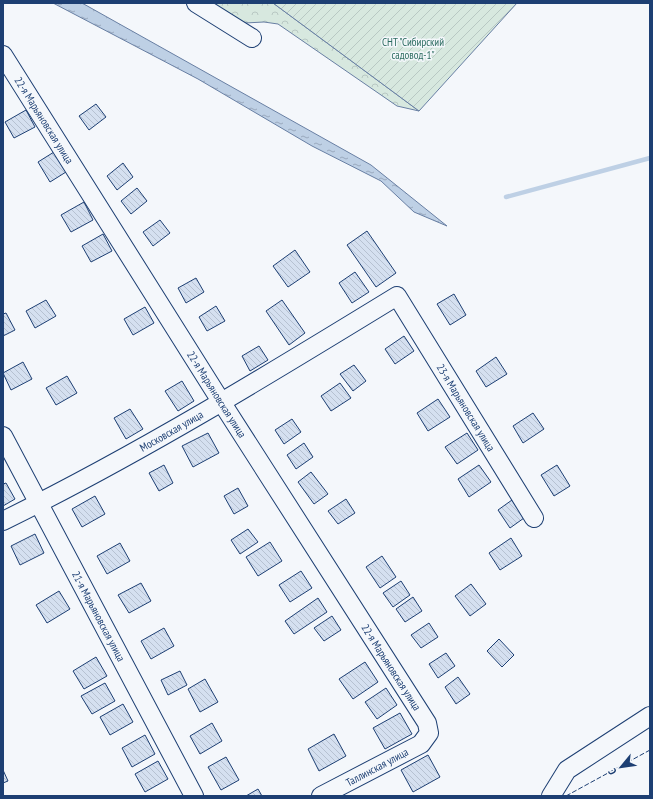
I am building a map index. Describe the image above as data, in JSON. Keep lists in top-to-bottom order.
{
  "streets": {
    "street": [
      "22-я Марьяновская улица",
      "23-я Марьяновская улица",
      "Московская улица",
      "21-я Марьяновская улица",
      "Таллинская улица"
    ]
  },
  "crossings": [
    ["22-я Марьяновская улица", "Московская улица"],
    ["22-я Марьяновская улица", "Таллинская улица"],
    ["23-я Марьяновская улица", "Московская улица"],
    ["Московская улица", "21-я Марьяновская улица"]
  ],
  "parks": ["СНТ \"Сибирский садовод-1\""],
  "north": "bottom left"
}
